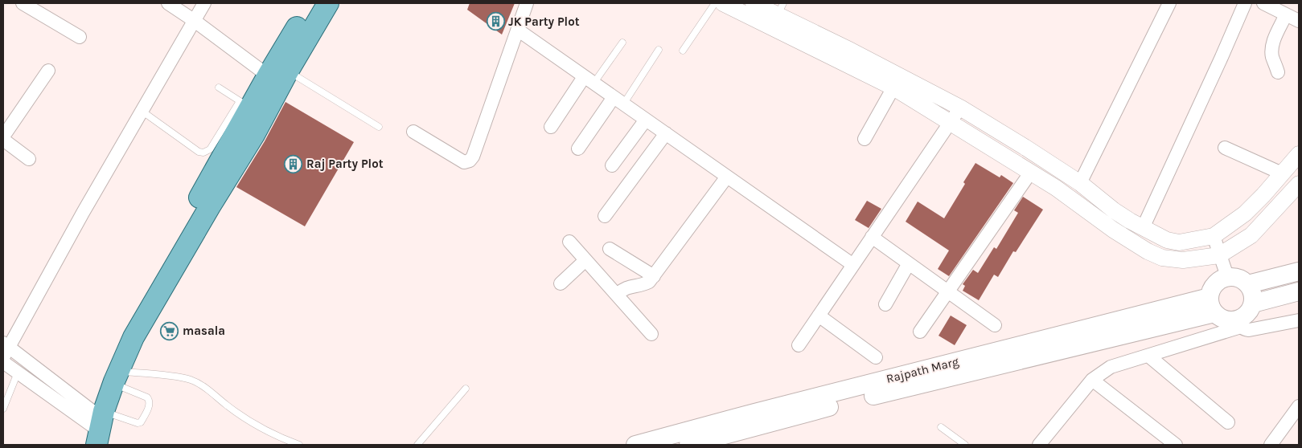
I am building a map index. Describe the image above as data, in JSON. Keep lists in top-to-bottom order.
{
  "streets": {
    "main road": ["Rajpath Marg"]
  },
  "places": {
    "building": ["JK Party Plot", "Raj Party Plot"],
    "supermarket": ["masala"]
  }
}
